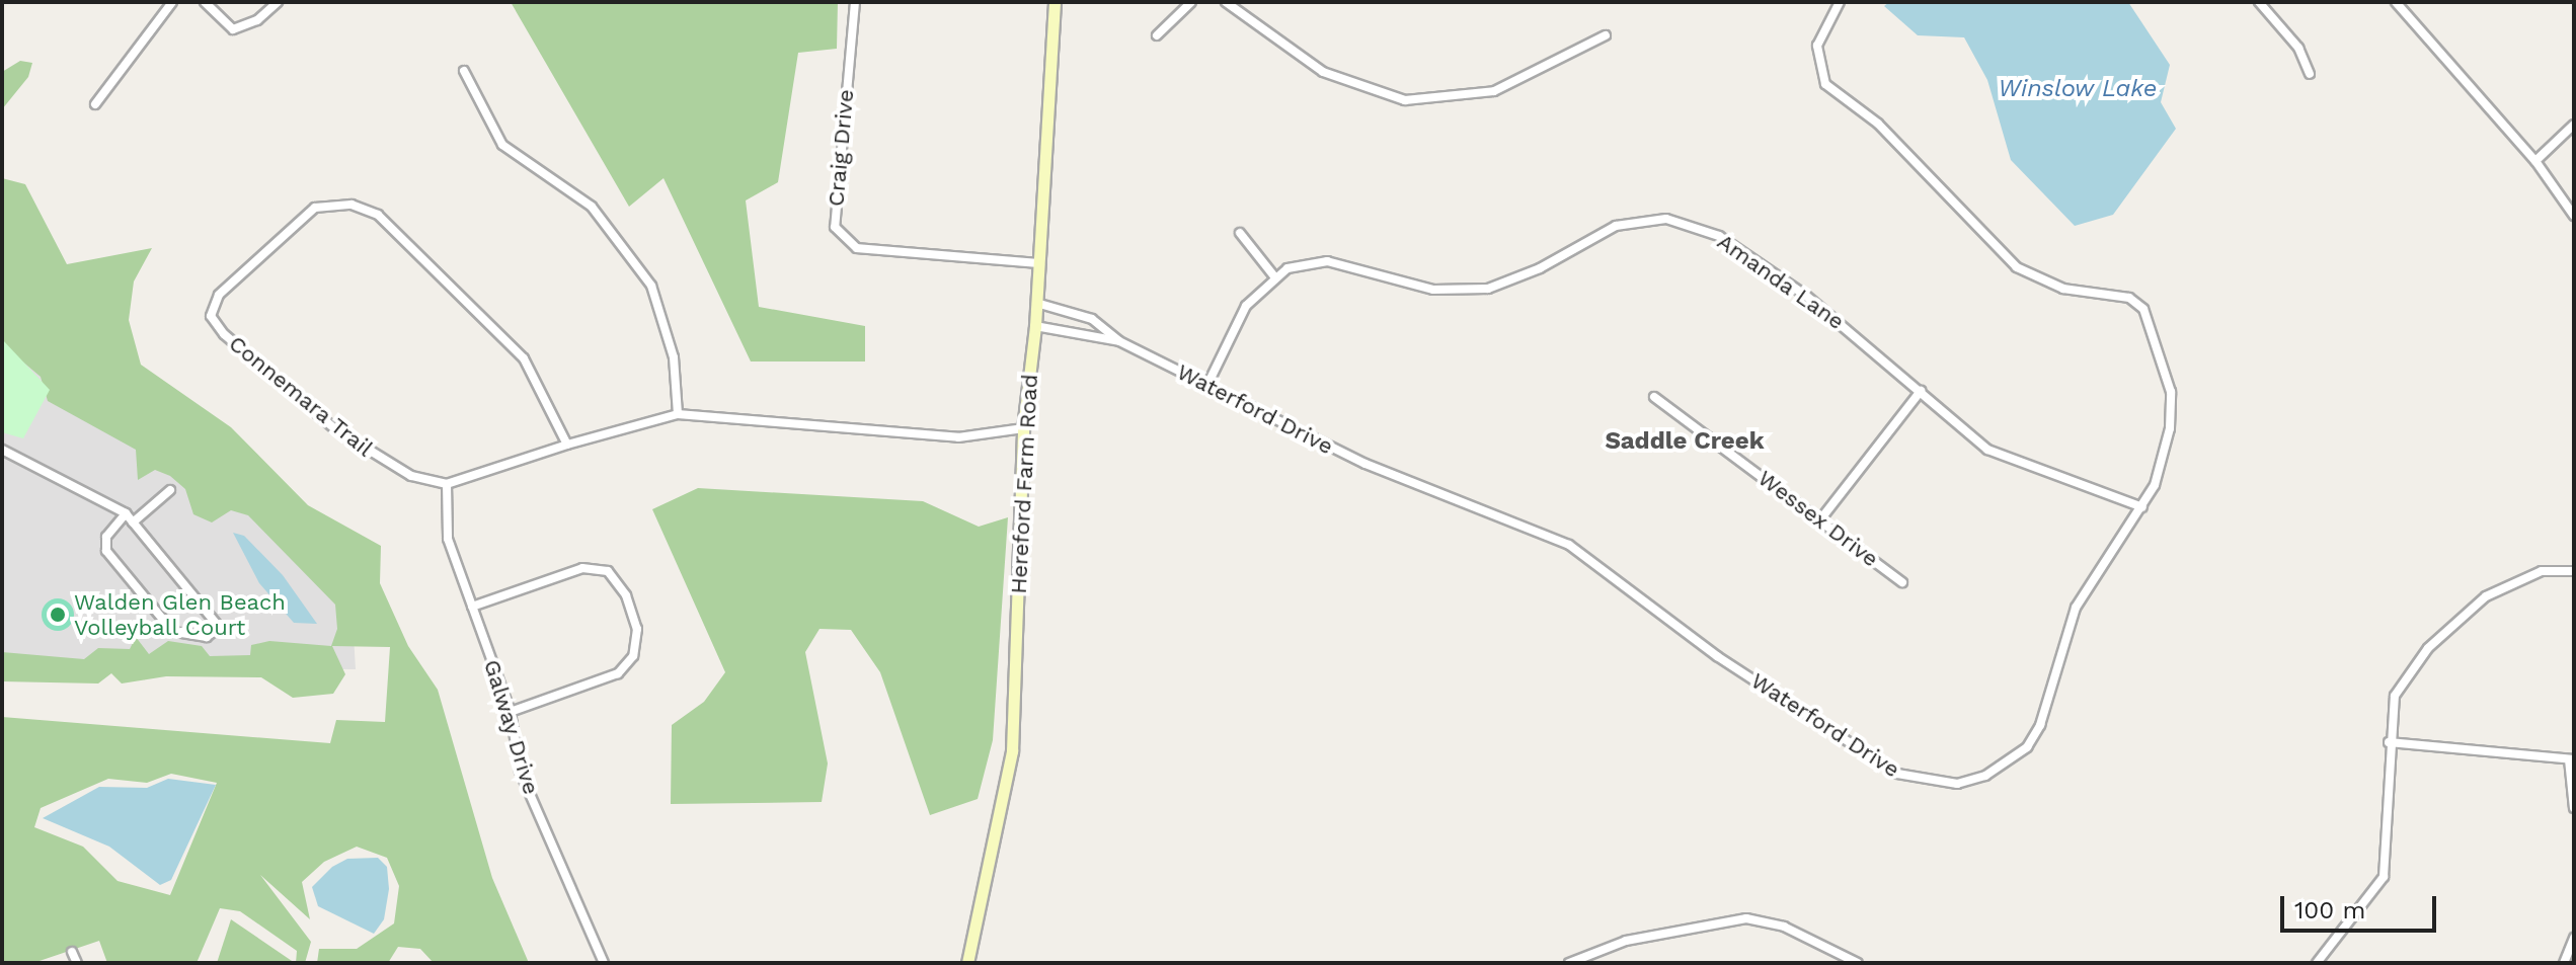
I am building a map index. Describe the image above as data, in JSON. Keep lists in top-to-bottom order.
{
  "streets": {
    "street": [
      "Craig Drive",
      "Amanda Lane",
      "Connemara Trail",
      "Waterford Drive",
      "Hereford Farm Road",
      "Wessex Drive",
      "Galway Drive"
    ]
  },
  "crossings": [
    ["Craig Drive", "Hereford Farm Road"],
    ["Amanda Lane", "Waterford Drive"],
    ["Connemara Trail", "Galway Drive"],
    ["Waterford Drive", "Hereford Farm Road"]
  ],
  "districts": ["Saddle Creek"],
  "water": ["Winslow Lake"],
  "places": ["Walden Glen Beach Volleyball Court"],
  "scale_bar": "100 m"
}
